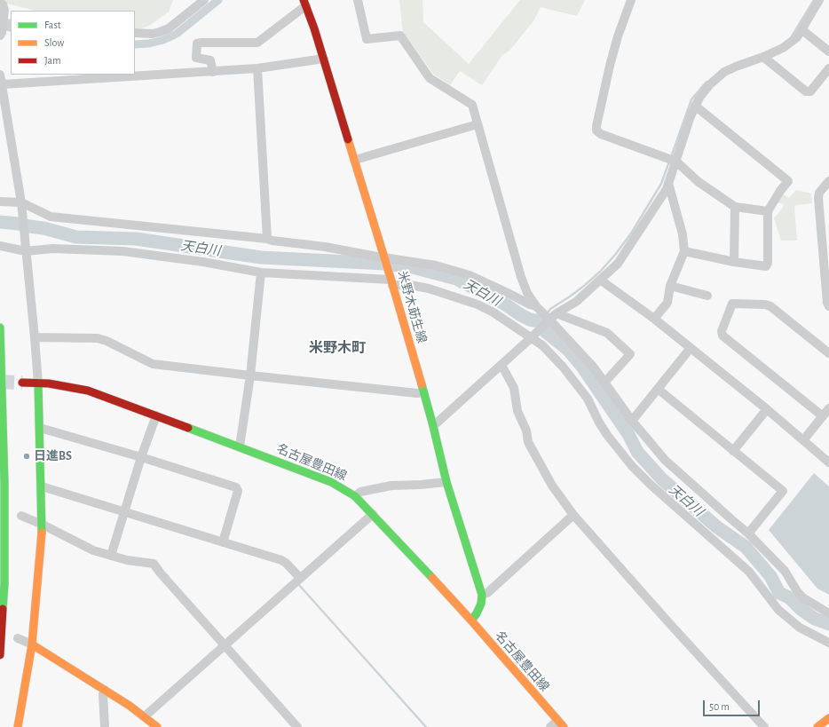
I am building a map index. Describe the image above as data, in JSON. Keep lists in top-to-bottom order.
{
  "streets": {
    "main road": ["米野木莇生線", "名古屋豊田線"]
  },
  "districts": ["米野木町"],
  "water": ["天白川"],
  "places": ["日進BS"],
  "legend": ["Fast", "Slow", "Jam"],
  "scale_bar": "50 m"
}
